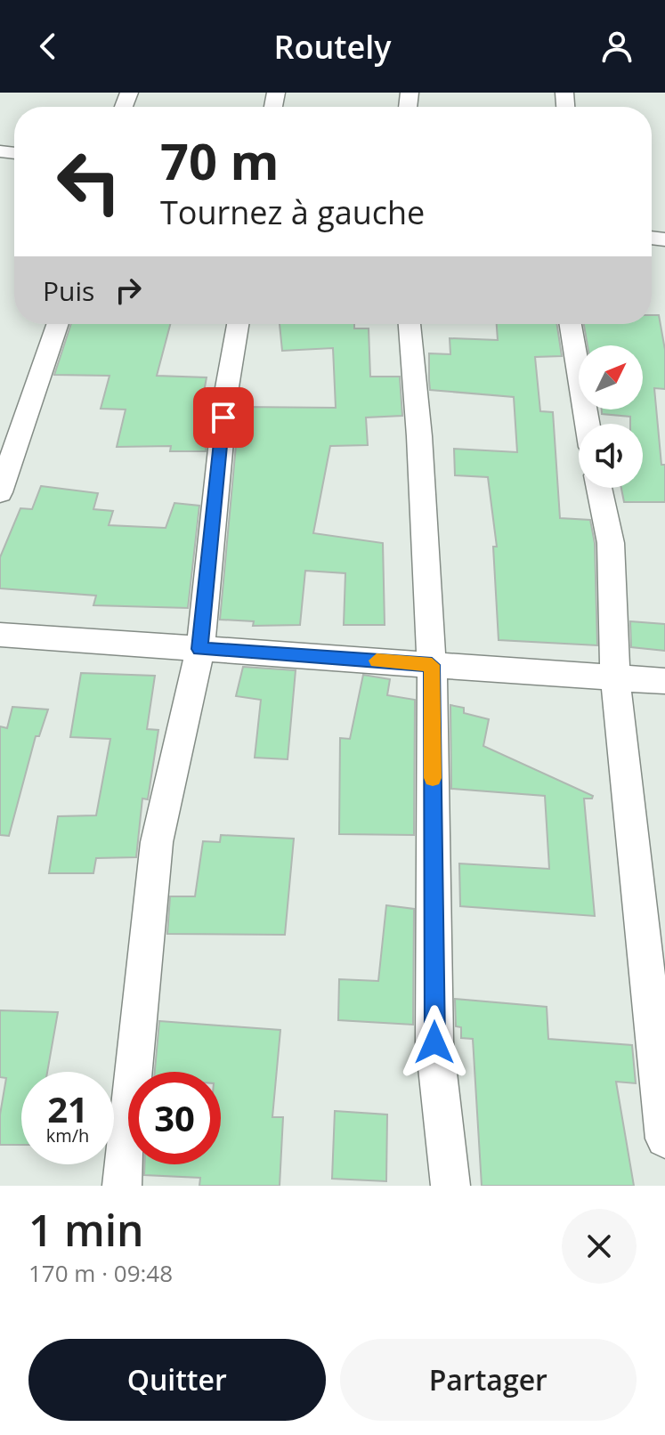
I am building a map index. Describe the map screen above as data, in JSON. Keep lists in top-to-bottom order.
{
  "north": "top right",
  "page": {
    "header": "Routely",
    "turn": ["70 m", "Tournez à gauche"],
    "then": "Puis",
    "speed": "21 km/h",
    "limit": "30",
    "heading": ["1 min", "170 m · 09:48"],
    "buttons": ["Quitter", "Partager"]
  }
}
